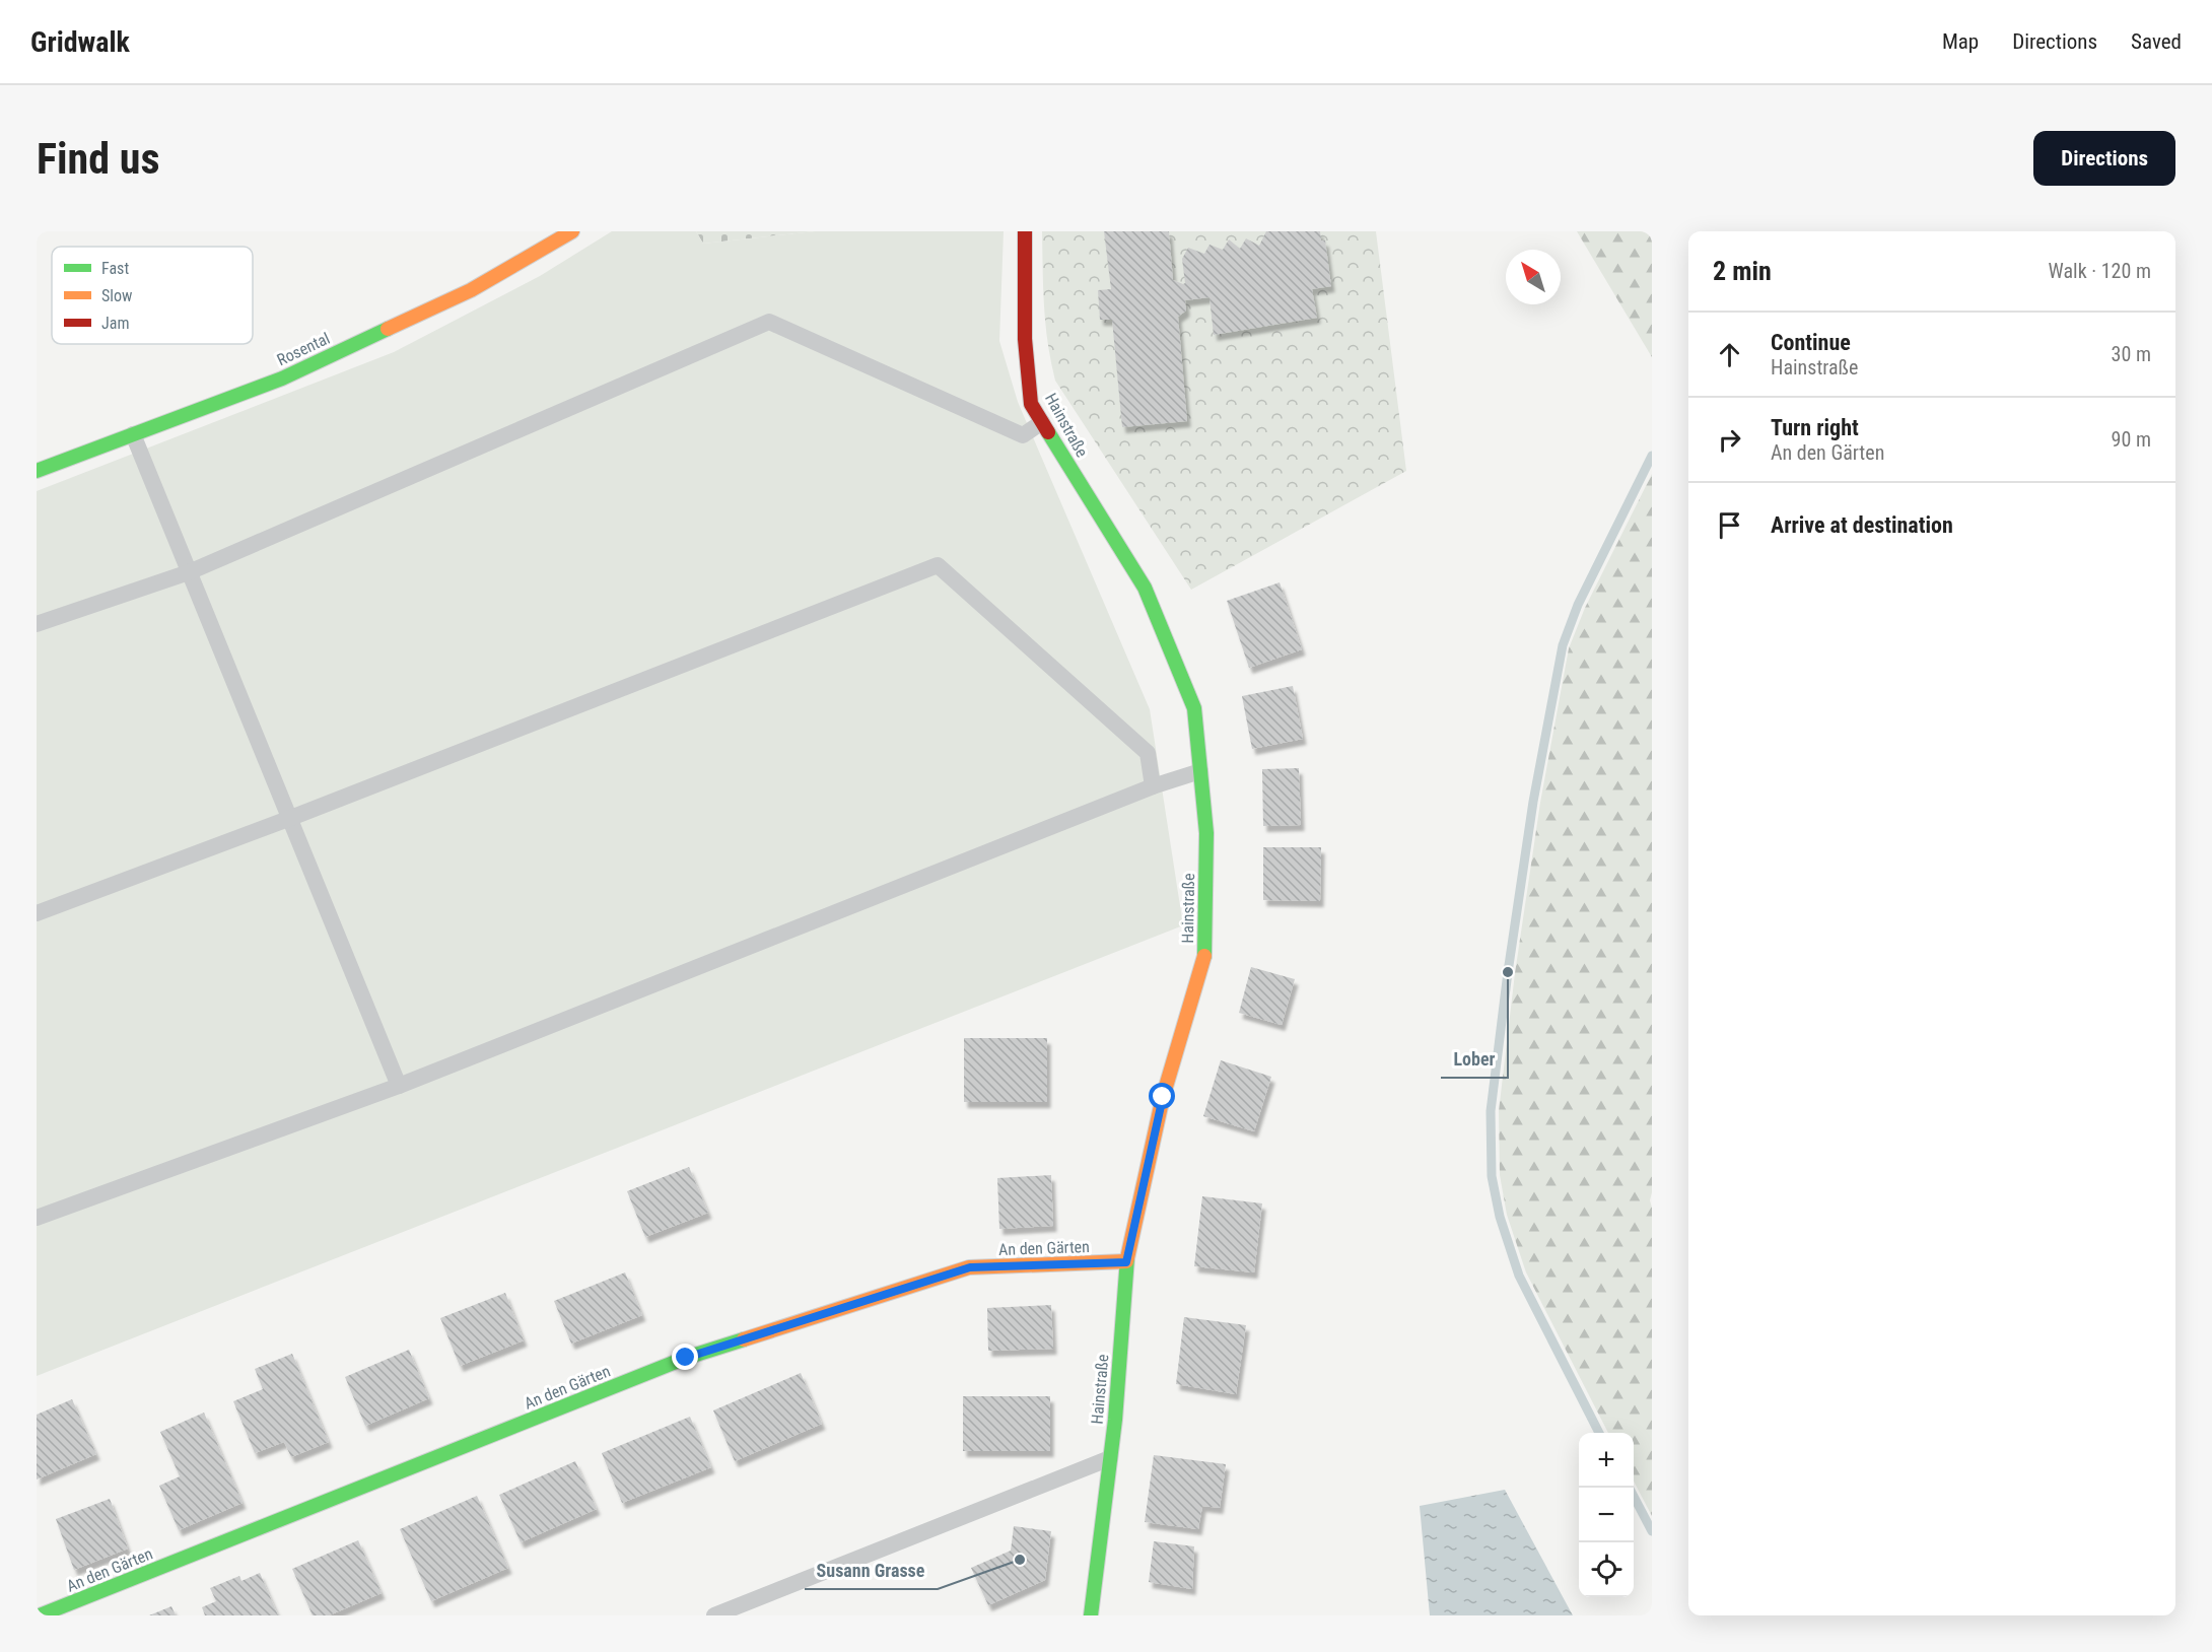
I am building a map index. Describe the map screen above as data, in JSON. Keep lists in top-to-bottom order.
{
  "streets": {
    "street": ["Rosental", "Hainstraße", "An den Gärten"]
  },
  "crossings": [
    ["Hainstraße", "An den Gärten"]
  ],
  "places": ["Lober", "Susann Grasse"],
  "legend": ["Fast", "Slow", "Jam"],
  "north": "top left",
  "page": {
    "header": "Gridwalk",
    "nav": ["Map", "Directions", "Saved"],
    "buttons": "Directions",
    "title": "Find us",
    "heading": ["2 min", "Walk · 120 m"],
    "list": [
      ["Continue", "Hainstraße", "30 m"],
      ["Turn right", "An den Gärten", "90 m"],
      "Arrive at destination"
    ],
    "map_buttons": ["+", "−"]
  }
}
